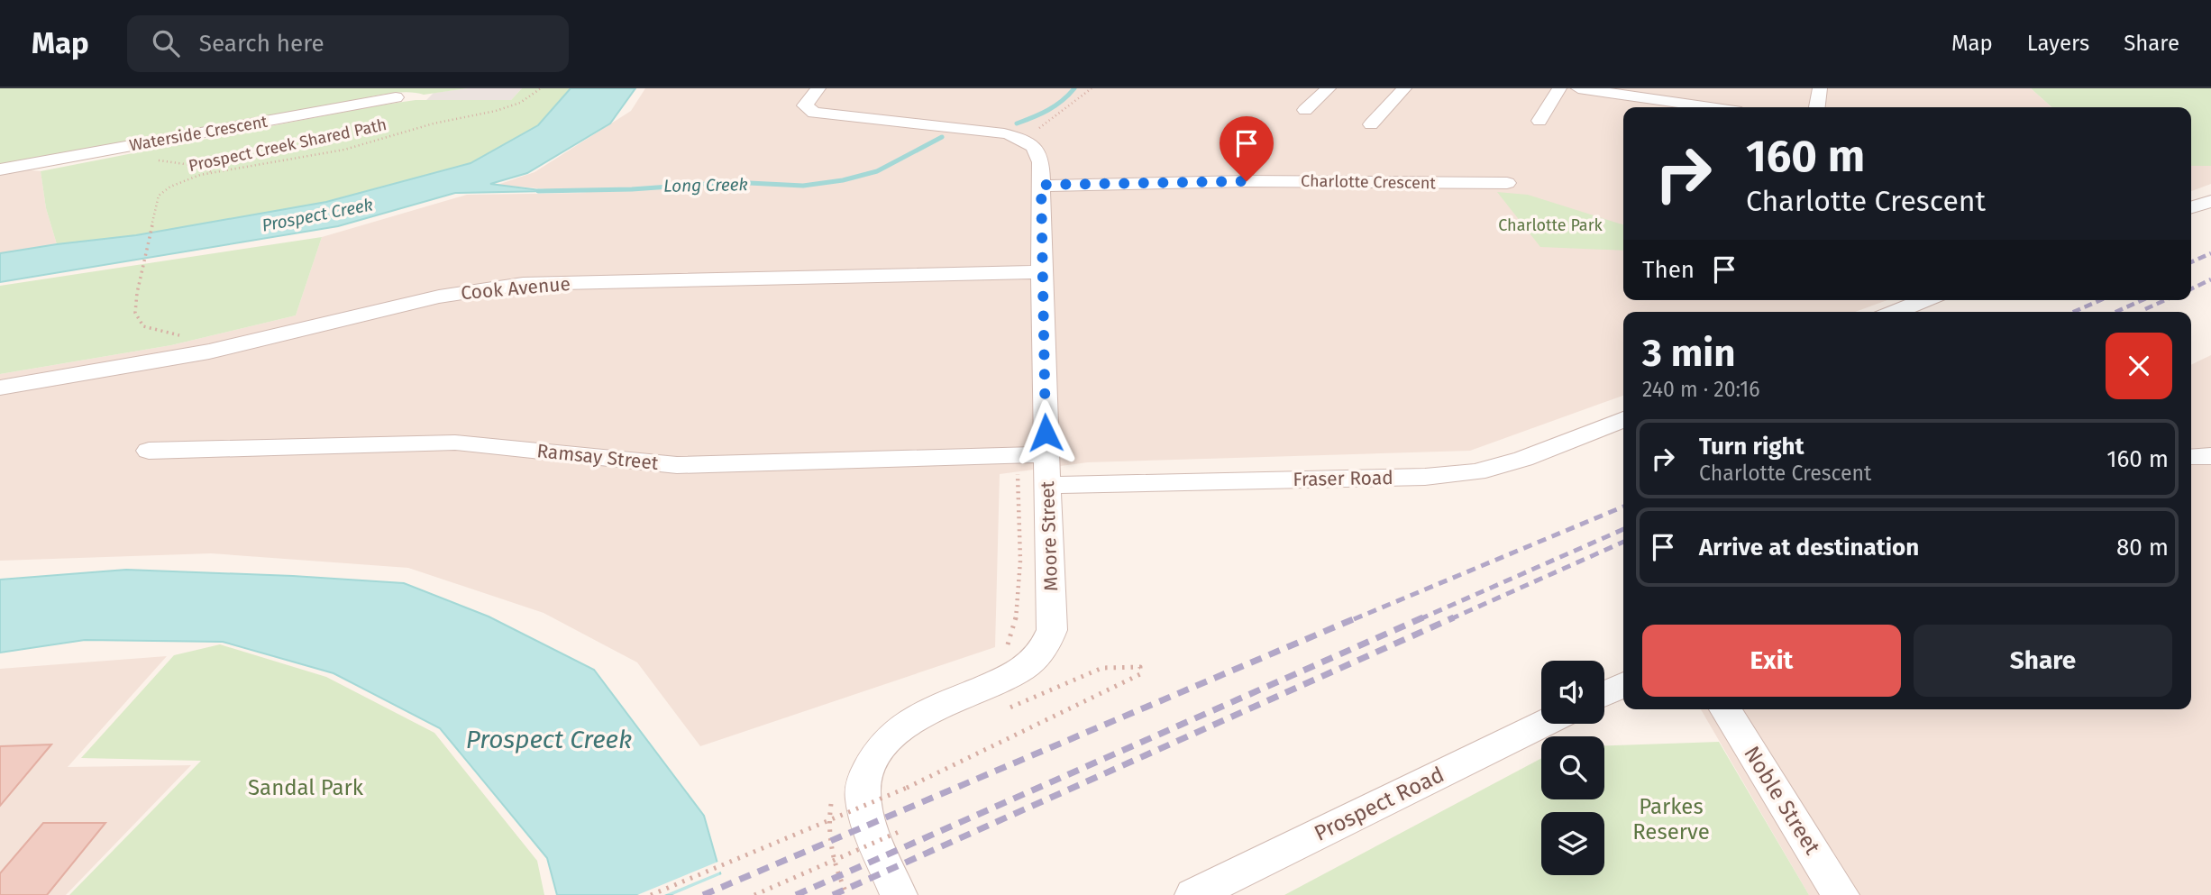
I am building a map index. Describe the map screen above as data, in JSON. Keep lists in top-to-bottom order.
{
  "streets": {
    "street": [
      "Waterside Crescent",
      "Charlotte Crescent",
      "Cook Avenue",
      "Ramsay Street",
      "Fraser Road",
      "Moore Street",
      "Noble Street",
      "Prospect Road"
    ],
    "path": ["Prospect Creek Shared Path"]
  },
  "crossings": [
    ["Charlotte Crescent", "Moore Street"],
    ["Cook Avenue", "Moore Street"],
    ["Ramsay Street", "Moore Street"],
    ["Fraser Road", "Moore Street"]
  ],
  "water": ["Long Creek", "Prospect Creek"],
  "parks": ["Charlotte Park", "Sandal Park", "Parkes Reserve"],
  "page": {
    "header": "Map",
    "search": "Search here",
    "nav": ["Map", "Layers", "Share"],
    "turn": ["160 m", "Charlotte Crescent"],
    "then": "Then",
    "heading": ["3 min", "240 m · 20:16"],
    "list": [
      {
        "name": "Turn right",
        "note": "Charlotte Crescent",
        "value": "160 m"
      },
      {
        "name": "Arrive at destination",
        "value": "80 m"
      }
    ],
    "buttons": ["Exit", "Share"]
  }
}
